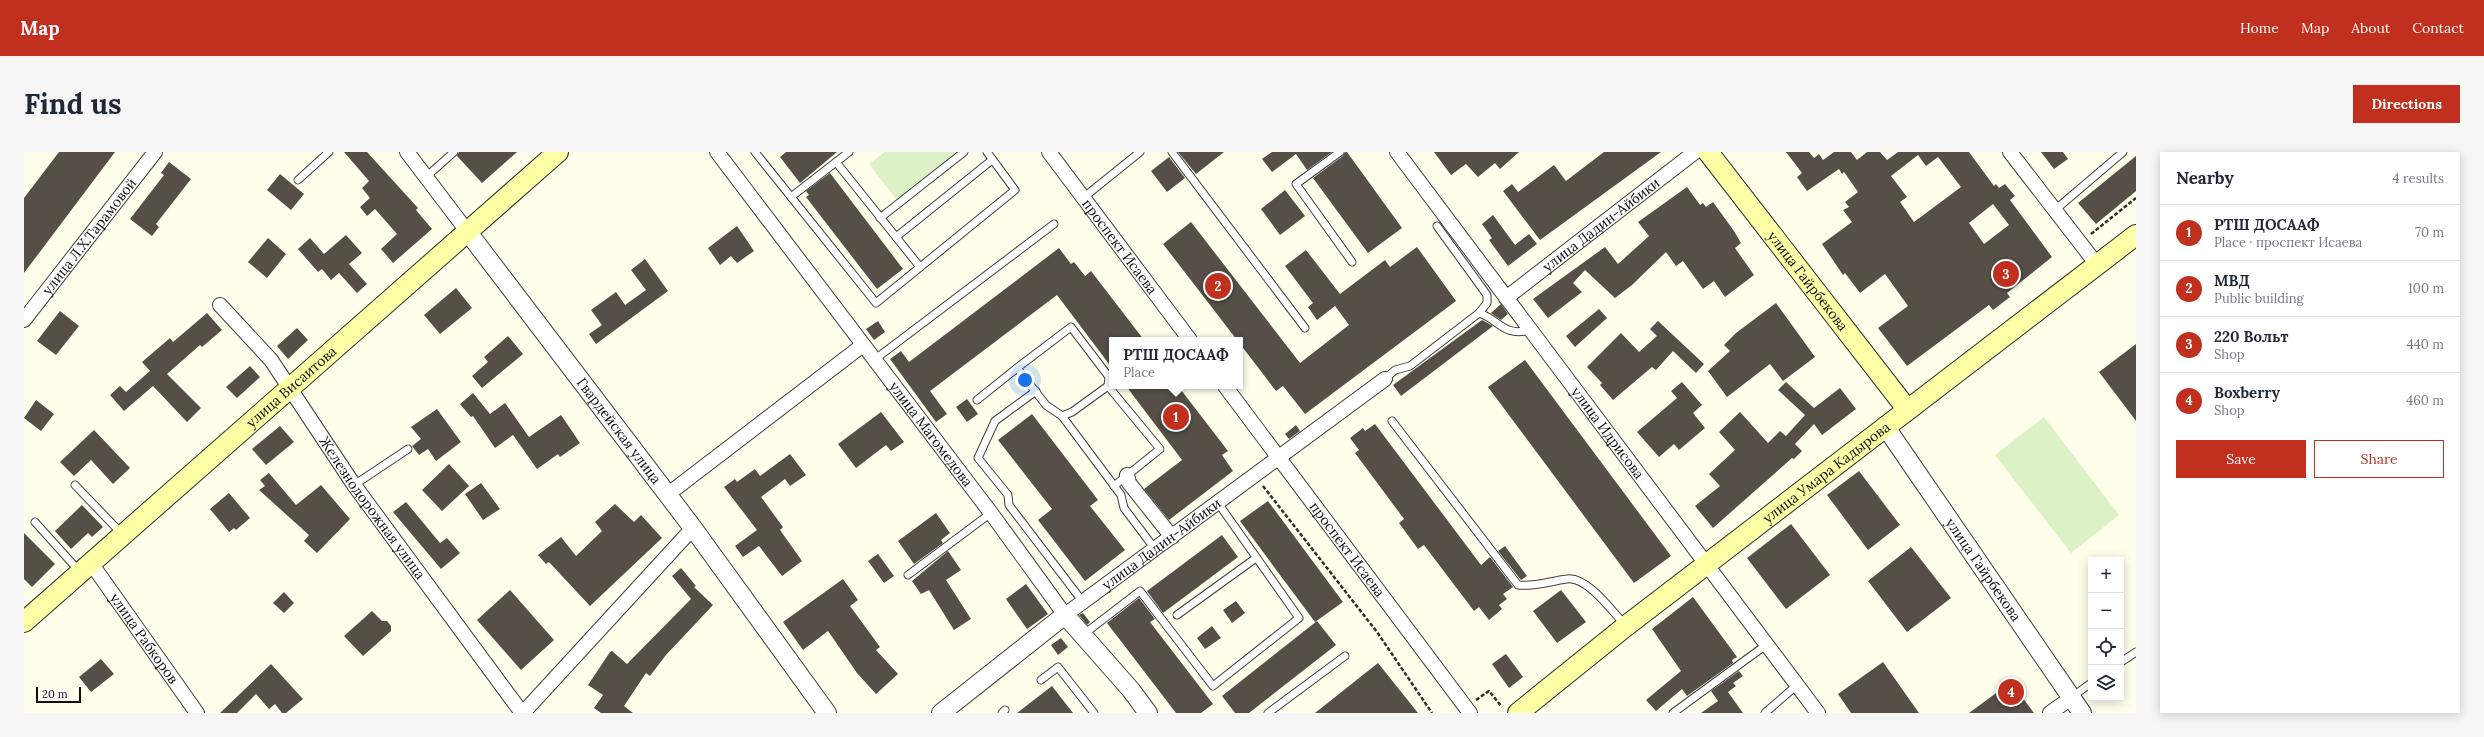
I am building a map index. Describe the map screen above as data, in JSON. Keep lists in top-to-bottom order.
{
  "streets": {
    "main road": ["улица Гайрбекова", "улица Висаитова", "улица Умара Кадырова"],
    "street": [
      "улица Дадин-Айбики",
      "улица Л.Х.Тарамовой",
      "проспект Исаева",
      "Гвардейская улица",
      "улица Идрисова",
      "улица Магомедова",
      "Железнодорожная улица",
      "улица Рабкоров"
    ]
  },
  "crossings": [
    ["улица Дадин-Айбики", "проспект Исаева"],
    ["улица Дадин-Айбики", "улица Идрисова"],
    ["улица Дадин-Айбики", "улица Магомедова"],
    ["улица Гайрбекова", "улица Умара Кадырова"],
    ["улица Висаитова", "Гвардейская улица"],
    ["улица Висаитова", "Железнодорожная улица"],
    ["улица Висаитова", "улица Рабкоров"],
    ["улица Идрисова", "улица Умара Кадырова"]
  ],
  "scale_bar": "20 m",
  "page": {
    "header": "Map",
    "nav": [
      "Home",
      "Map",
      "About",
      "Contact"
    ],
    "buttons": [
      "Directions",
      ["Save", "Share"]
    ],
    "title": "Find us",
    "heading": ["Nearby", "4 results"],
    "list": [
      {
        "mark": "1",
        "name": "РТШ ДОСААФ",
        "note": "Place · проспект Исаева",
        "value": "70 m"
      },
      {
        "mark": "2",
        "name": "МВД",
        "note": "Public building",
        "value": "100 m"
      },
      {
        "mark": "3",
        "name": "220 Вольт",
        "note": "Shop",
        "value": "440 m"
      },
      {
        "mark": "4",
        "name": "Boxberry",
        "note": "Shop",
        "value": "460 m"
      }
    ],
    "pins": [
      "3",
      "2",
      "1",
      "4"
    ],
    "popup": ["РТШ ДОСААФ", "Place"],
    "map_buttons": ["+", "−"],
    "scale": "20 m"
  }
}
